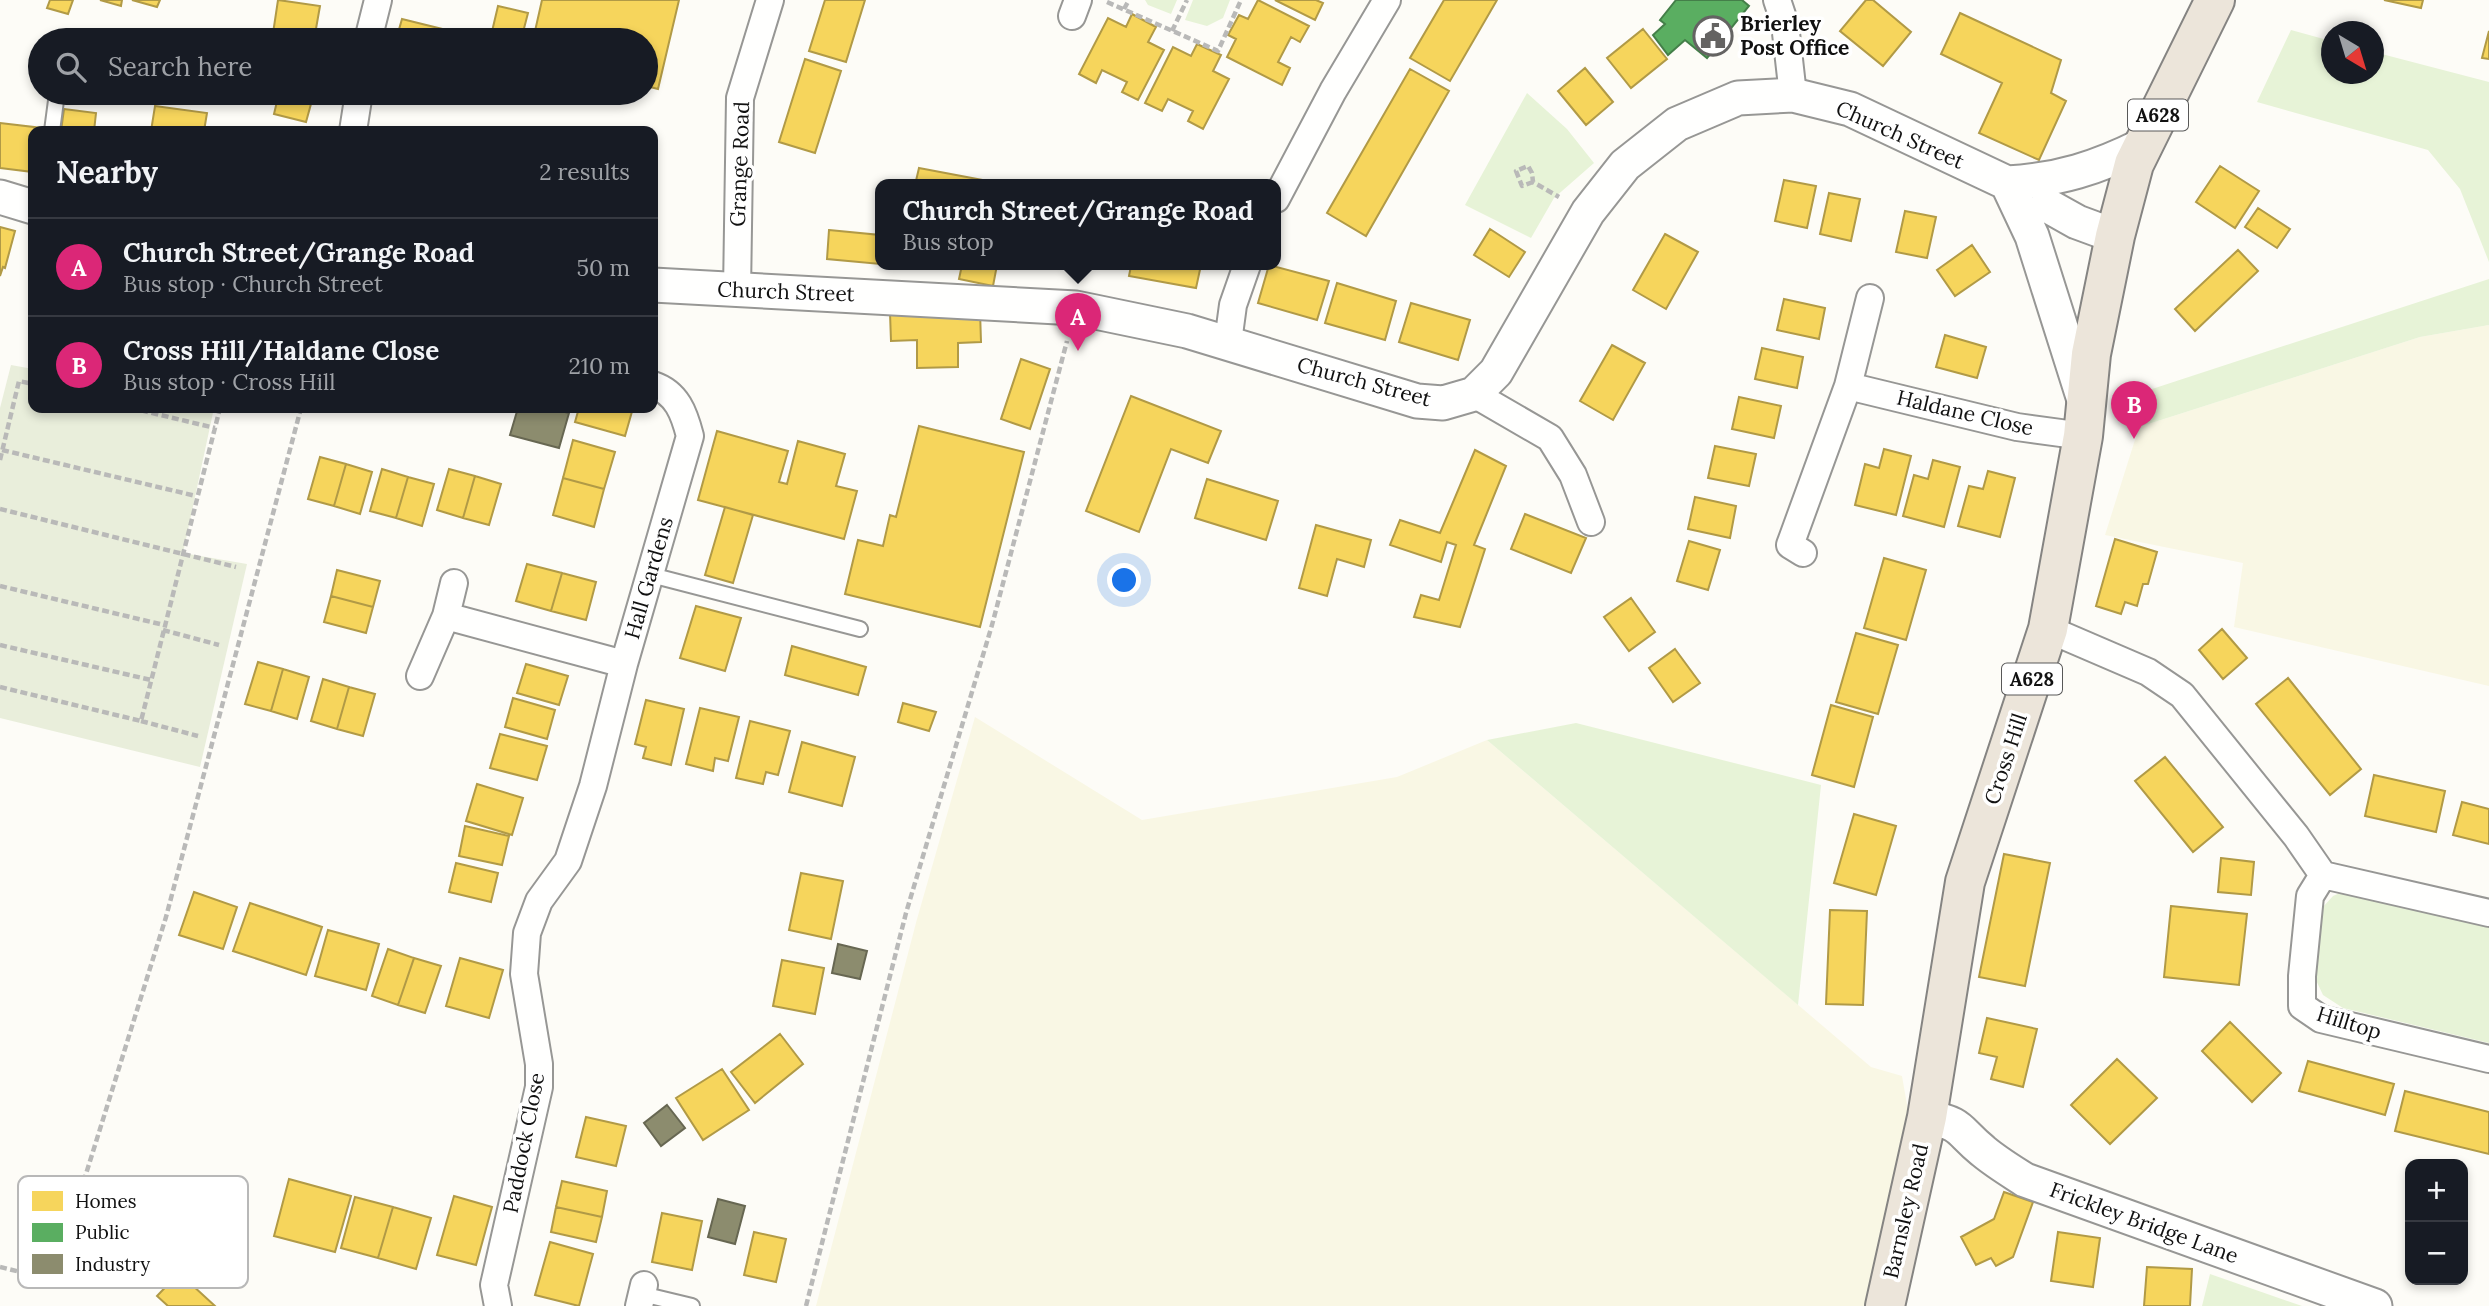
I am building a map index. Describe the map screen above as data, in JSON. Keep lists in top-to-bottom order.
{
  "streets": {
    "highway": ["A628", "Cross Hill", "Barnsley Road"],
    "street": [
      "Church Street",
      "Grange Road",
      "Haldane Close",
      "Hall Gardens",
      "Hilltop",
      "Paddock Close",
      "Frickley Bridge Lane"
    ]
  },
  "crossings": [
    ["A628", "Church Street"],
    ["A628", "Cross Hill"],
    ["Church Street", "Grange Road"],
    ["Church Street", "Cross Hill"],
    ["Haldane Close", "Cross Hill"],
    ["Hall Gardens", "Paddock Close"],
    ["Cross Hill", "Barnsley Road"],
    ["Cross Hill", "Frickley Bridge Lane"],
    ["Barnsley Road", "Frickley Bridge Lane"]
  ],
  "places": {
    "public building": ["Brierley Post Office"]
  },
  "legend": ["Homes", "Public", "Industry"],
  "north": "bottom right",
  "page": {
    "search": "Search here",
    "heading": ["Nearby", "2 results"],
    "popup": ["Church Street/Grange Road", "Bus stop"],
    "list": [
      {
        "mark": "A",
        "name": "Church Street/Grange Road",
        "note": "Bus stop · Church Street",
        "value": "50 m"
      },
      {
        "mark": "B",
        "name": "Cross Hill/Haldane Close",
        "note": "Bus stop · Cross Hill",
        "value": "210 m"
      }
    ],
    "pins": ["A", "B"],
    "map_buttons": ["+", "−"]
  }
}
